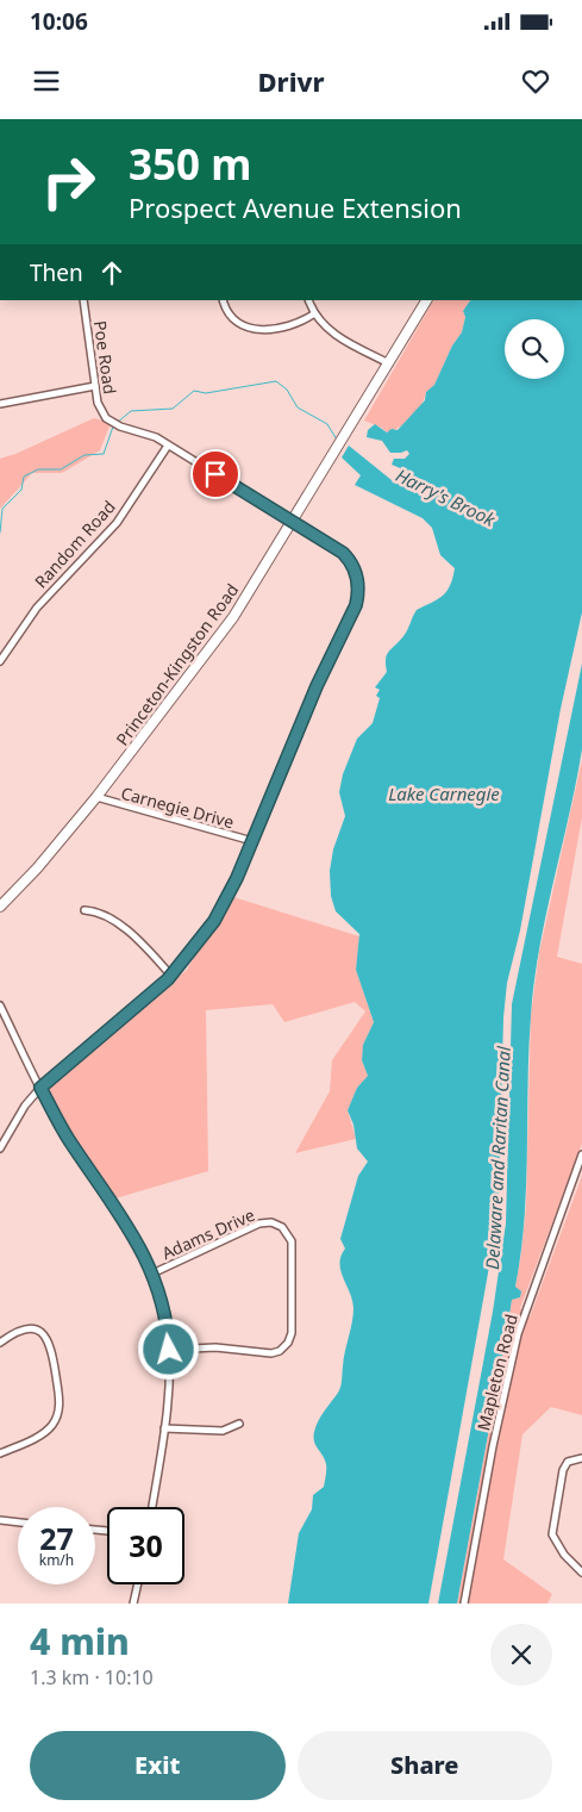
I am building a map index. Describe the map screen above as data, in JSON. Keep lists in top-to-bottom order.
{
  "streets": {
    "main road": ["Princeton-Kingston Road"],
    "street": [
      "Poe Road",
      "Random Road",
      "Carnegie Drive",
      "Adams Drive",
      "Mapleton Road"
    ]
  },
  "crossings": [
    ["Poe Road", "Random Road"],
    ["Poe Road", "Princeton-Kingston Road"],
    ["Poe Road", "Carnegie Drive"],
    ["Princeton-Kingston Road", "Carnegie Drive"]
  ],
  "water": ["Harry's Brook", "Lake Carnegie", "Delaware and Raritan Canal"],
  "page": {
    "status": "10:06",
    "header": "Drivr",
    "turn": ["350 m", "Prospect Avenue Extension"],
    "then": "Then",
    "speed": "27 km/h",
    "limit": "30",
    "heading": ["4 min", "1.3 km · 10:10"],
    "buttons": ["Exit", "Share"]
  }
}
